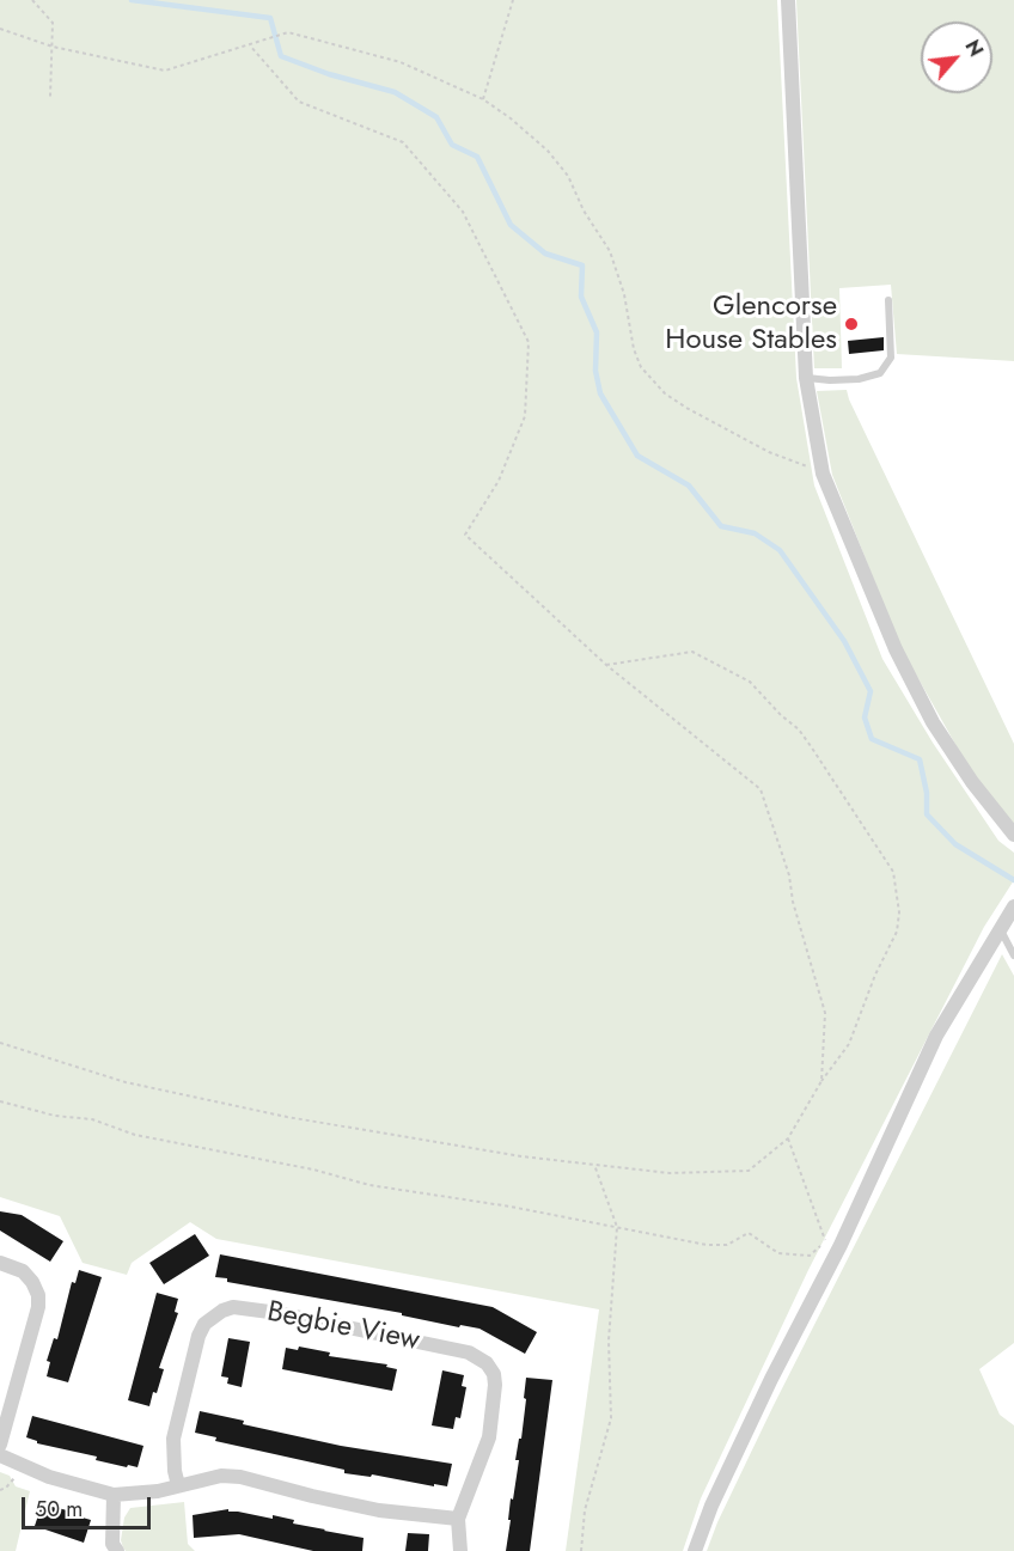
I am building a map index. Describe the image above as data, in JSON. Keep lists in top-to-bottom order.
{
  "streets": {
    "street": ["Begbie View"]
  },
  "places": ["Glencorse House Stables"],
  "scale_bar": "50 m",
  "north": "top right"
}
